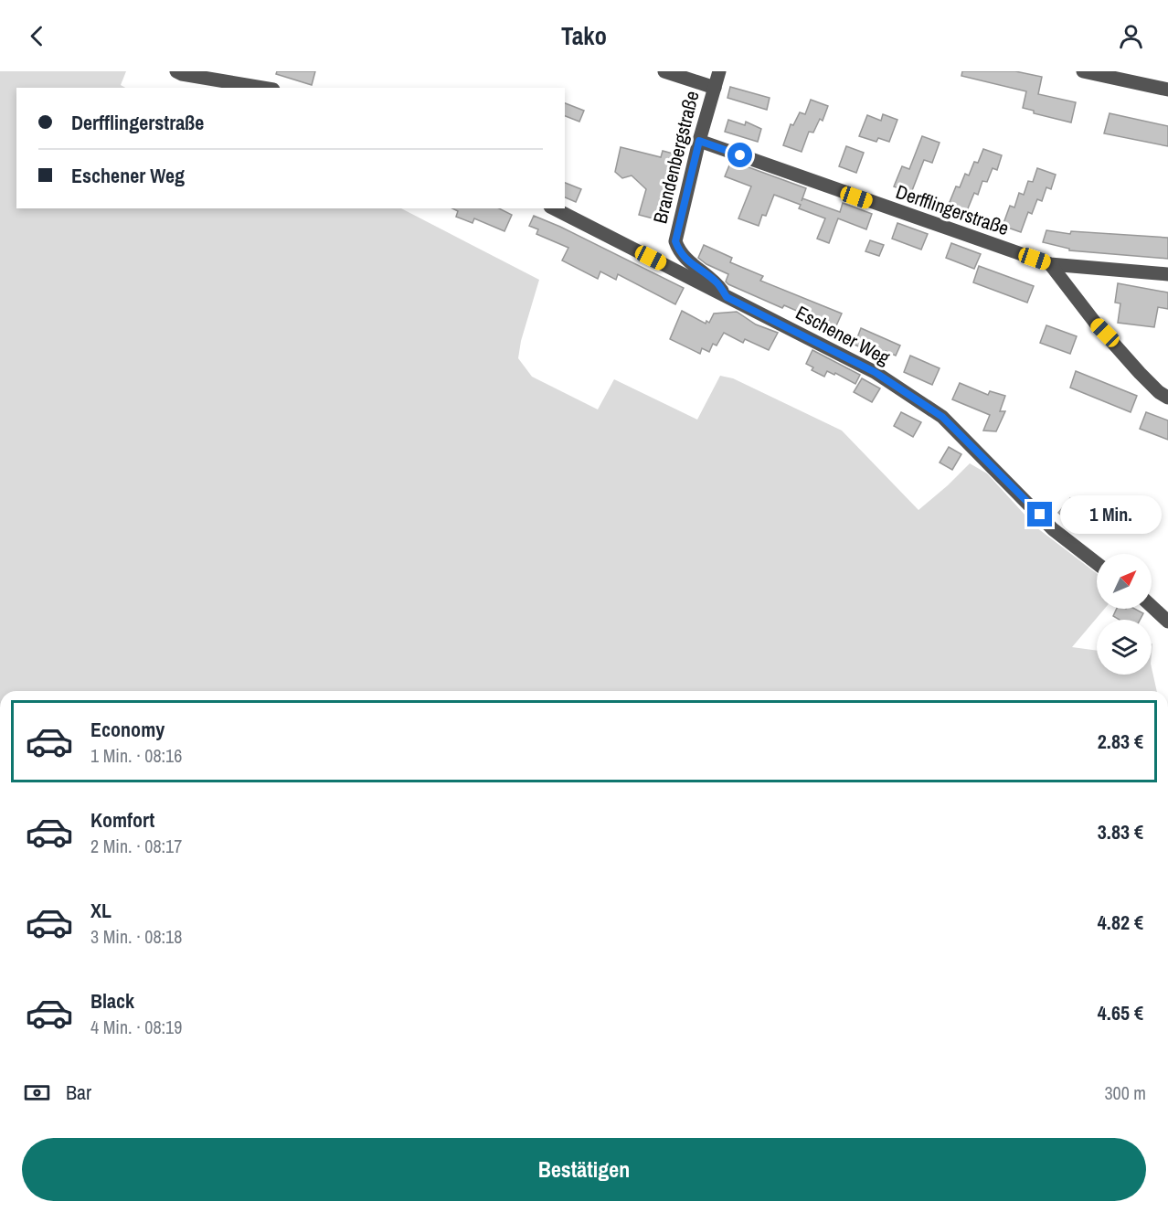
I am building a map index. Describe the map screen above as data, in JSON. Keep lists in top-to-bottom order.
{
  "streets": {
    "street": ["Brandenbergstraße", "Derfflingerstraße", "Eschener Weg"]
  },
  "crossings": [
    ["Brandenbergstraße", "Derfflingerstraße"],
    ["Brandenbergstraße", "Eschener Weg"]
  ],
  "north": "top right",
  "page": {
    "header": "Tako",
    "banner": ["Derfflingerstraße", "Eschener Weg"],
    "bubble": "1 Min.",
    "list": [
      {
        "name": "Economy",
        "note": "1 Min. · 08:16",
        "value": "2.83 €"
      },
      {
        "name": "Komfort",
        "note": "2 Min. · 08:17",
        "value": "3.83 €"
      },
      {
        "name": "XL",
        "note": "3 Min. · 08:18",
        "value": "4.82 €"
      },
      {
        "name": "Black",
        "note": "4 Min. · 08:19",
        "value": "4.65 €"
      }
    ],
    "pay": ["Bar", "300 m"],
    "buttons": "Bestätigen"
  }
}
